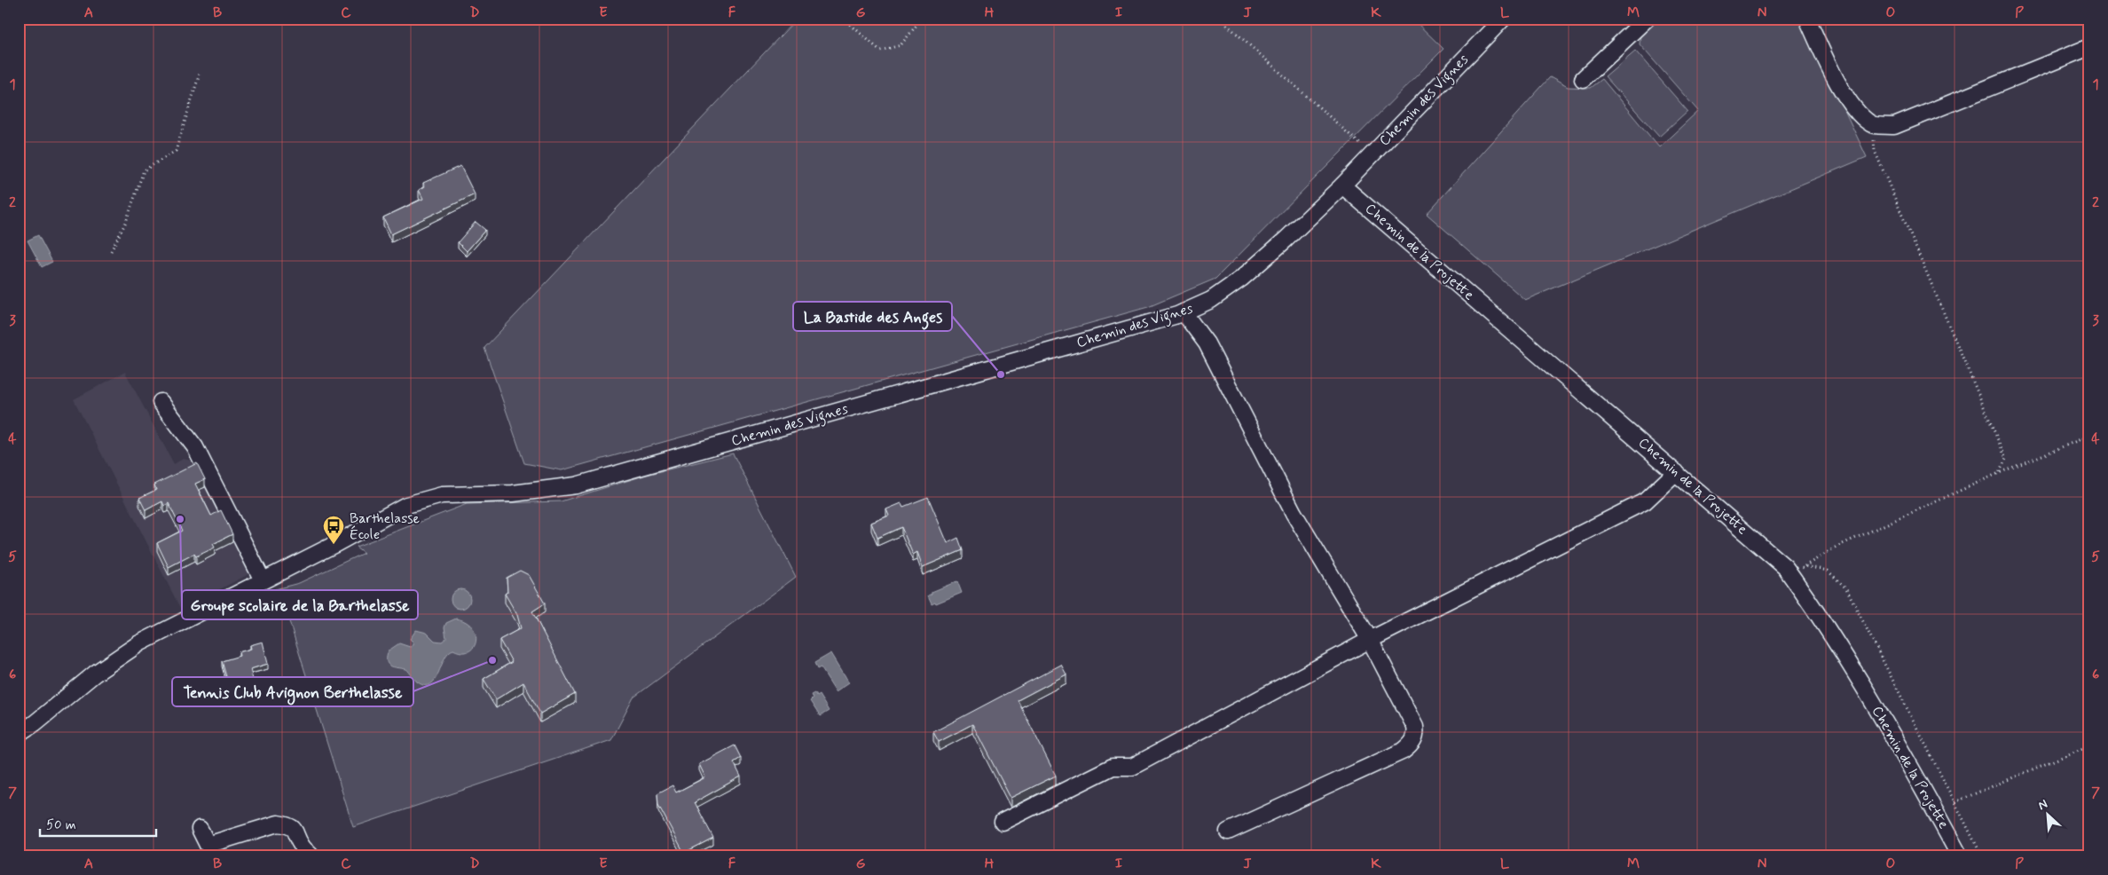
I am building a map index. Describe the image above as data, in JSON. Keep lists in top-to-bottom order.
{
  "streets": {
    "street": ["Chemin des Vignes", "Chemin de la Projette"]
  },
  "crossings": [
    ["Chemin des Vignes", "Chemin de la Projette"]
  ],
  "places": {
    "other": ["La Bastide des Anges", "Groupe scolaire de la Barthelasse", "Tennis Club Avignon Berthelasse"],
    "bus stop": ["Barthelasse École"]
  },
  "scale_bar": "50 m",
  "north": "top left",
  "grid": {
    "columns": [
      "A",
      "B",
      "C",
      "D",
      "E",
      "F",
      "G",
      "H",
      "I",
      "J",
      "K",
      "L",
      "M",
      "N",
      "O",
      "P"
    ],
    "rows": [
      "1",
      "2",
      "3",
      "4",
      "5",
      "6",
      "7"
    ]
  }
}
